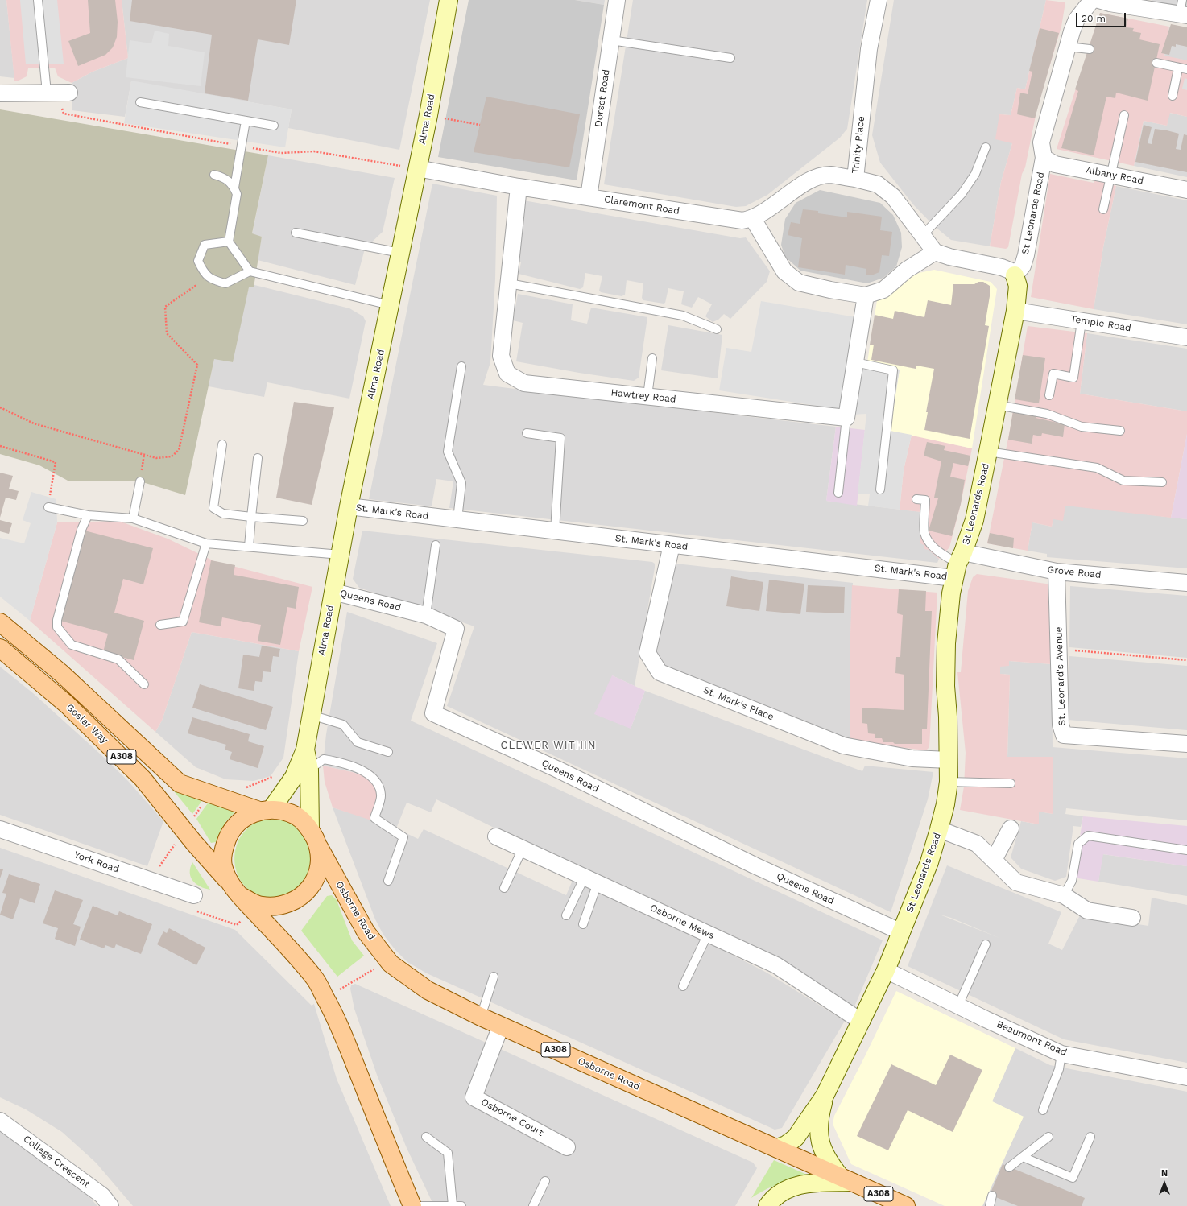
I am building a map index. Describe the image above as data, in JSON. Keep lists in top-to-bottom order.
{
  "streets": {
    "main road": ["Goslar Way", "A308", "Osborne Road"],
    "street": [
      "Dorset Road",
      "Alma Road",
      "Trinity Place",
      "Albany Road",
      "Claremont Road",
      "St Leonards Road",
      "Temple Road",
      "Hawtrey Road",
      "St. Mark's Road",
      "Grove Road",
      "Queens Road",
      "St. Leonard's Avenue",
      "St. Mark's Place",
      "York Road",
      "Osborne Mews",
      "Beaumont Road",
      "Osborne Court",
      "College Crescent"
    ]
  },
  "crossings": [
    ["Dorset Road", "Claremont Road"],
    ["Alma Road", "Claremont Road"],
    ["Alma Road", "St. Mark's Road"],
    ["Alma Road", "Queens Road"],
    ["Alma Road", "Goslar Way"],
    ["Alma Road", "A308"],
    ["Alma Road", "Osborne Road"],
    ["Trinity Place", "Claremont Road"],
    ["Trinity Place", "St Leonards Road"],
    ["Albany Road", "St Leonards Road"],
    ["Claremont Road", "Hawtrey Road"],
    ["St Leonards Road", "Temple Road"],
    ["St Leonards Road", "St. Mark's Road"],
    ["St Leonards Road", "Grove Road"],
    ["St Leonards Road", "Queens Road"],
    ["St Leonards Road", "St. Mark's Place"],
    ["St Leonards Road", "Osborne Road"],
    ["St Leonards Road", "Osborne Mews"],
    ["St Leonards Road", "Beaumont Road"],
    ["St. Mark's Road", "Grove Road"],
    ["St. Mark's Road", "St. Mark's Place"],
    ["Grove Road", "St. Leonard's Avenue"],
    ["Goslar Way", "A308"],
    ["Goslar Way", "Osborne Road"],
    ["A308", "Osborne Road"],
    ["Osborne Road", "Osborne Court"]
  ],
  "districts": ["CLEWER WITHIN"],
  "scale_bar": "20 m",
  "north": "top"
}
